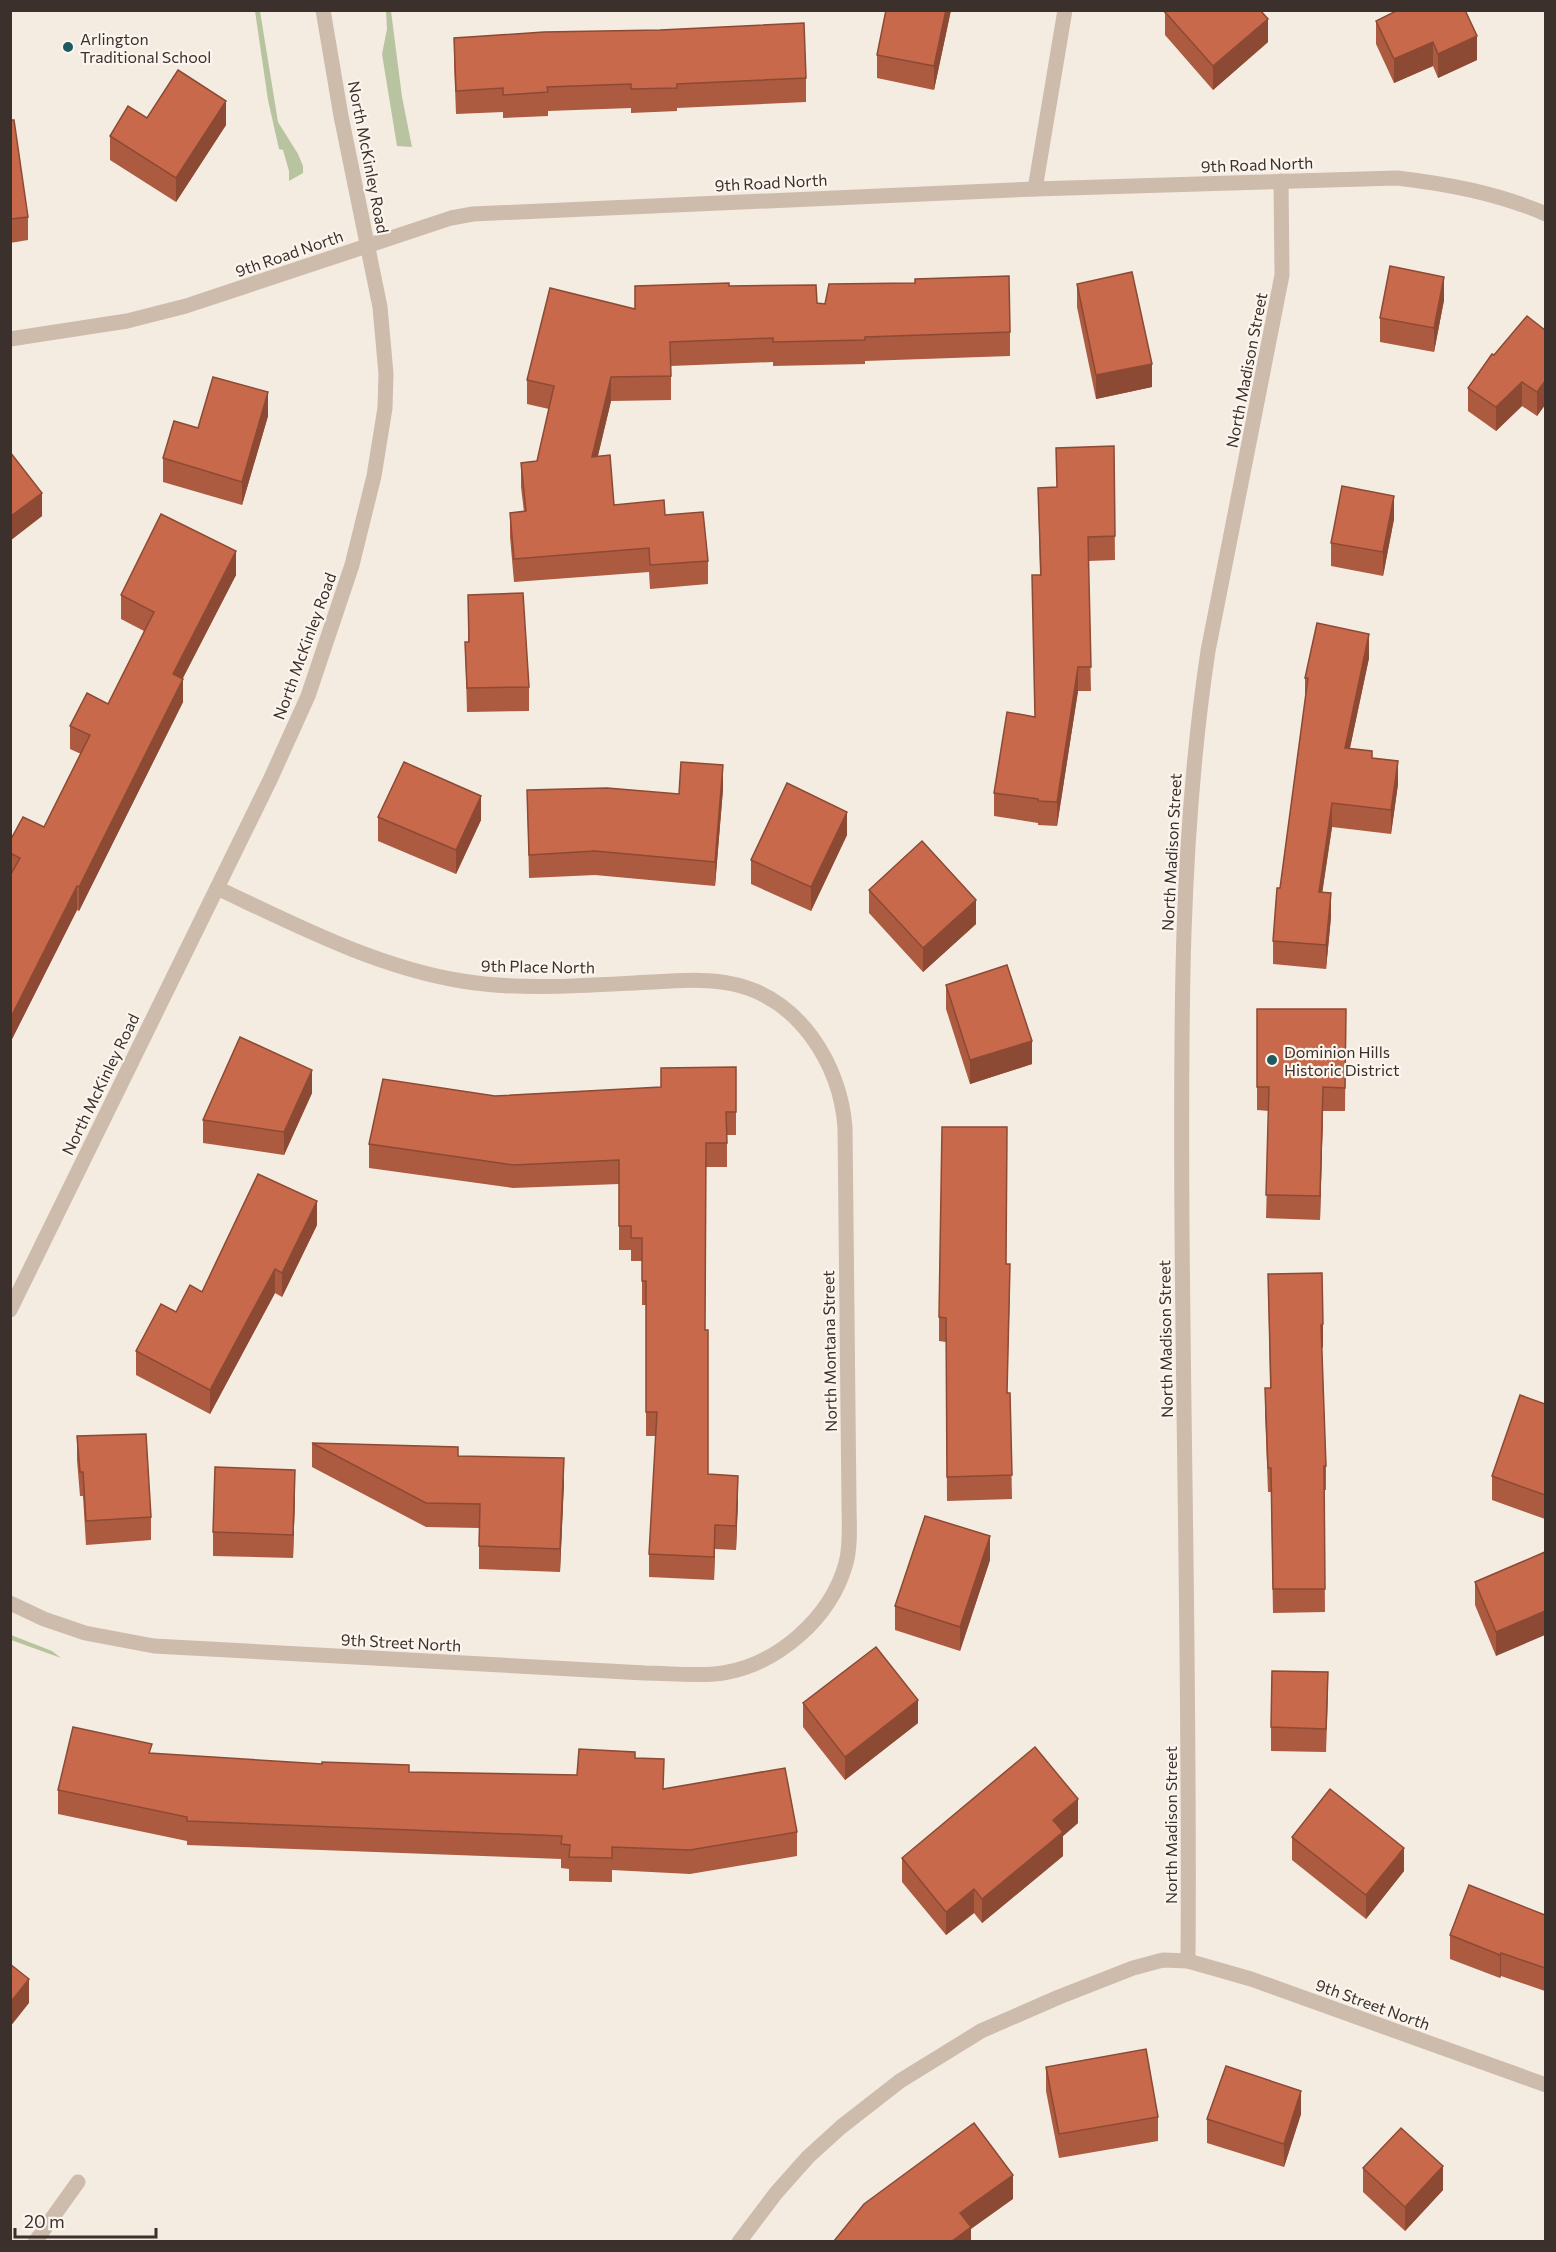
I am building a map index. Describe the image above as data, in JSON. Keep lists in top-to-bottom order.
{
  "streets": {
    "street": [
      "North McKinley Road",
      "9th Road North",
      "North Madison Street",
      "9th Place North",
      "North Montana Street",
      "9th Street North"
    ]
  },
  "crossings": [
    ["North McKinley Road", "9th Road North"],
    ["North McKinley Road", "9th Place North"],
    ["9th Road North", "North Madison Street"],
    ["North Madison Street", "9th Street North"],
    ["9th Place North", "North Montana Street"],
    ["North Montana Street", "9th Street North"]
  ],
  "places": ["Arlington Traditional School", "Dominion Hills Historic District"],
  "scale_bar": "20 m"
}
